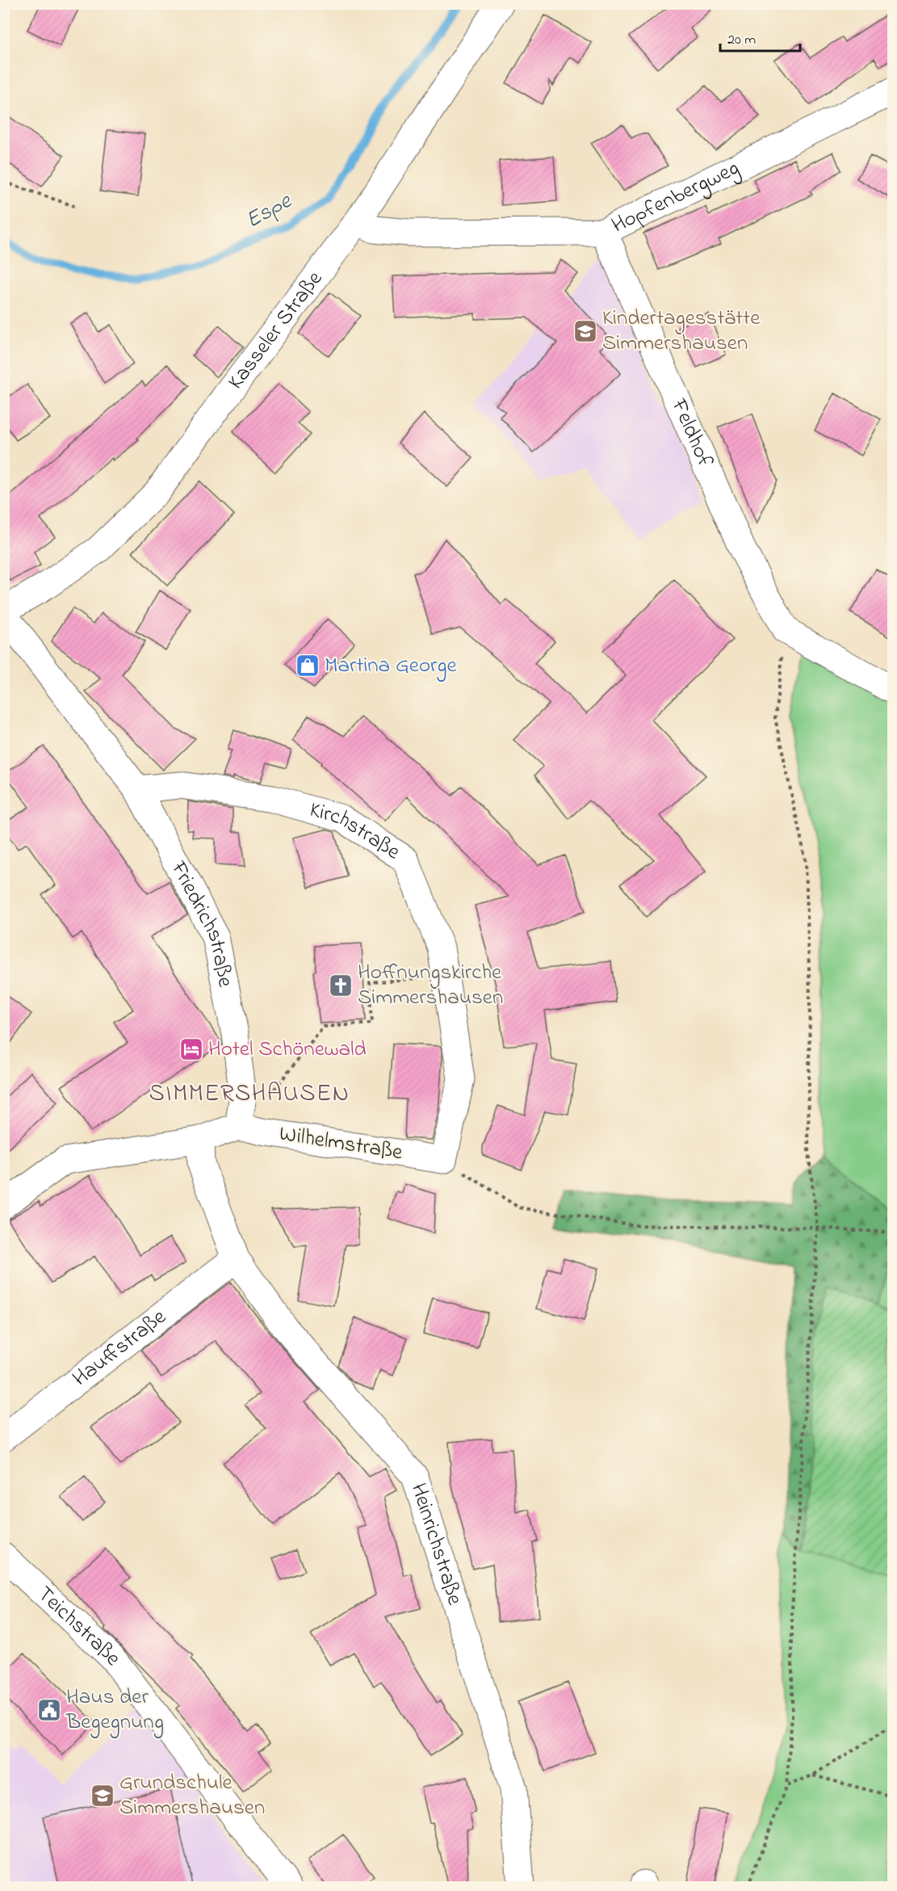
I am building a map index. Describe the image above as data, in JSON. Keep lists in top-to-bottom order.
{
  "streets": {
    "street": [
      "Hopfenbergweg",
      "Kasseler Straße",
      "Feldhof",
      "Kirchstraße",
      "Friedrichstraße",
      "Wilhelmstraße",
      "Hauffstraße",
      "Heinrichstraße",
      "Teichstraße"
    ]
  },
  "crossings": [
    ["Hopfenbergweg", "Kasseler Straße"],
    ["Hopfenbergweg", "Feldhof"],
    ["Kasseler Straße", "Friedrichstraße"],
    ["Kirchstraße", "Friedrichstraße"],
    ["Kirchstraße", "Wilhelmstraße"],
    ["Friedrichstraße", "Wilhelmstraße"],
    ["Hauffstraße", "Heinrichstraße"]
  ],
  "districts": ["SIMMERSHAUSEN"],
  "water": ["Espe"],
  "places": {
    "school or university": ["Kindertagesstätte Simmershausen", "Grundschule Simmershausen"],
    "shop": ["Martina George"],
    "church": ["Hoffnungskirche Simmershausen"],
    "hotel": ["Hotel Schönewald"],
    "public building": ["Haus der Begegnung"]
  },
  "scale_bar": "20 m"
}
